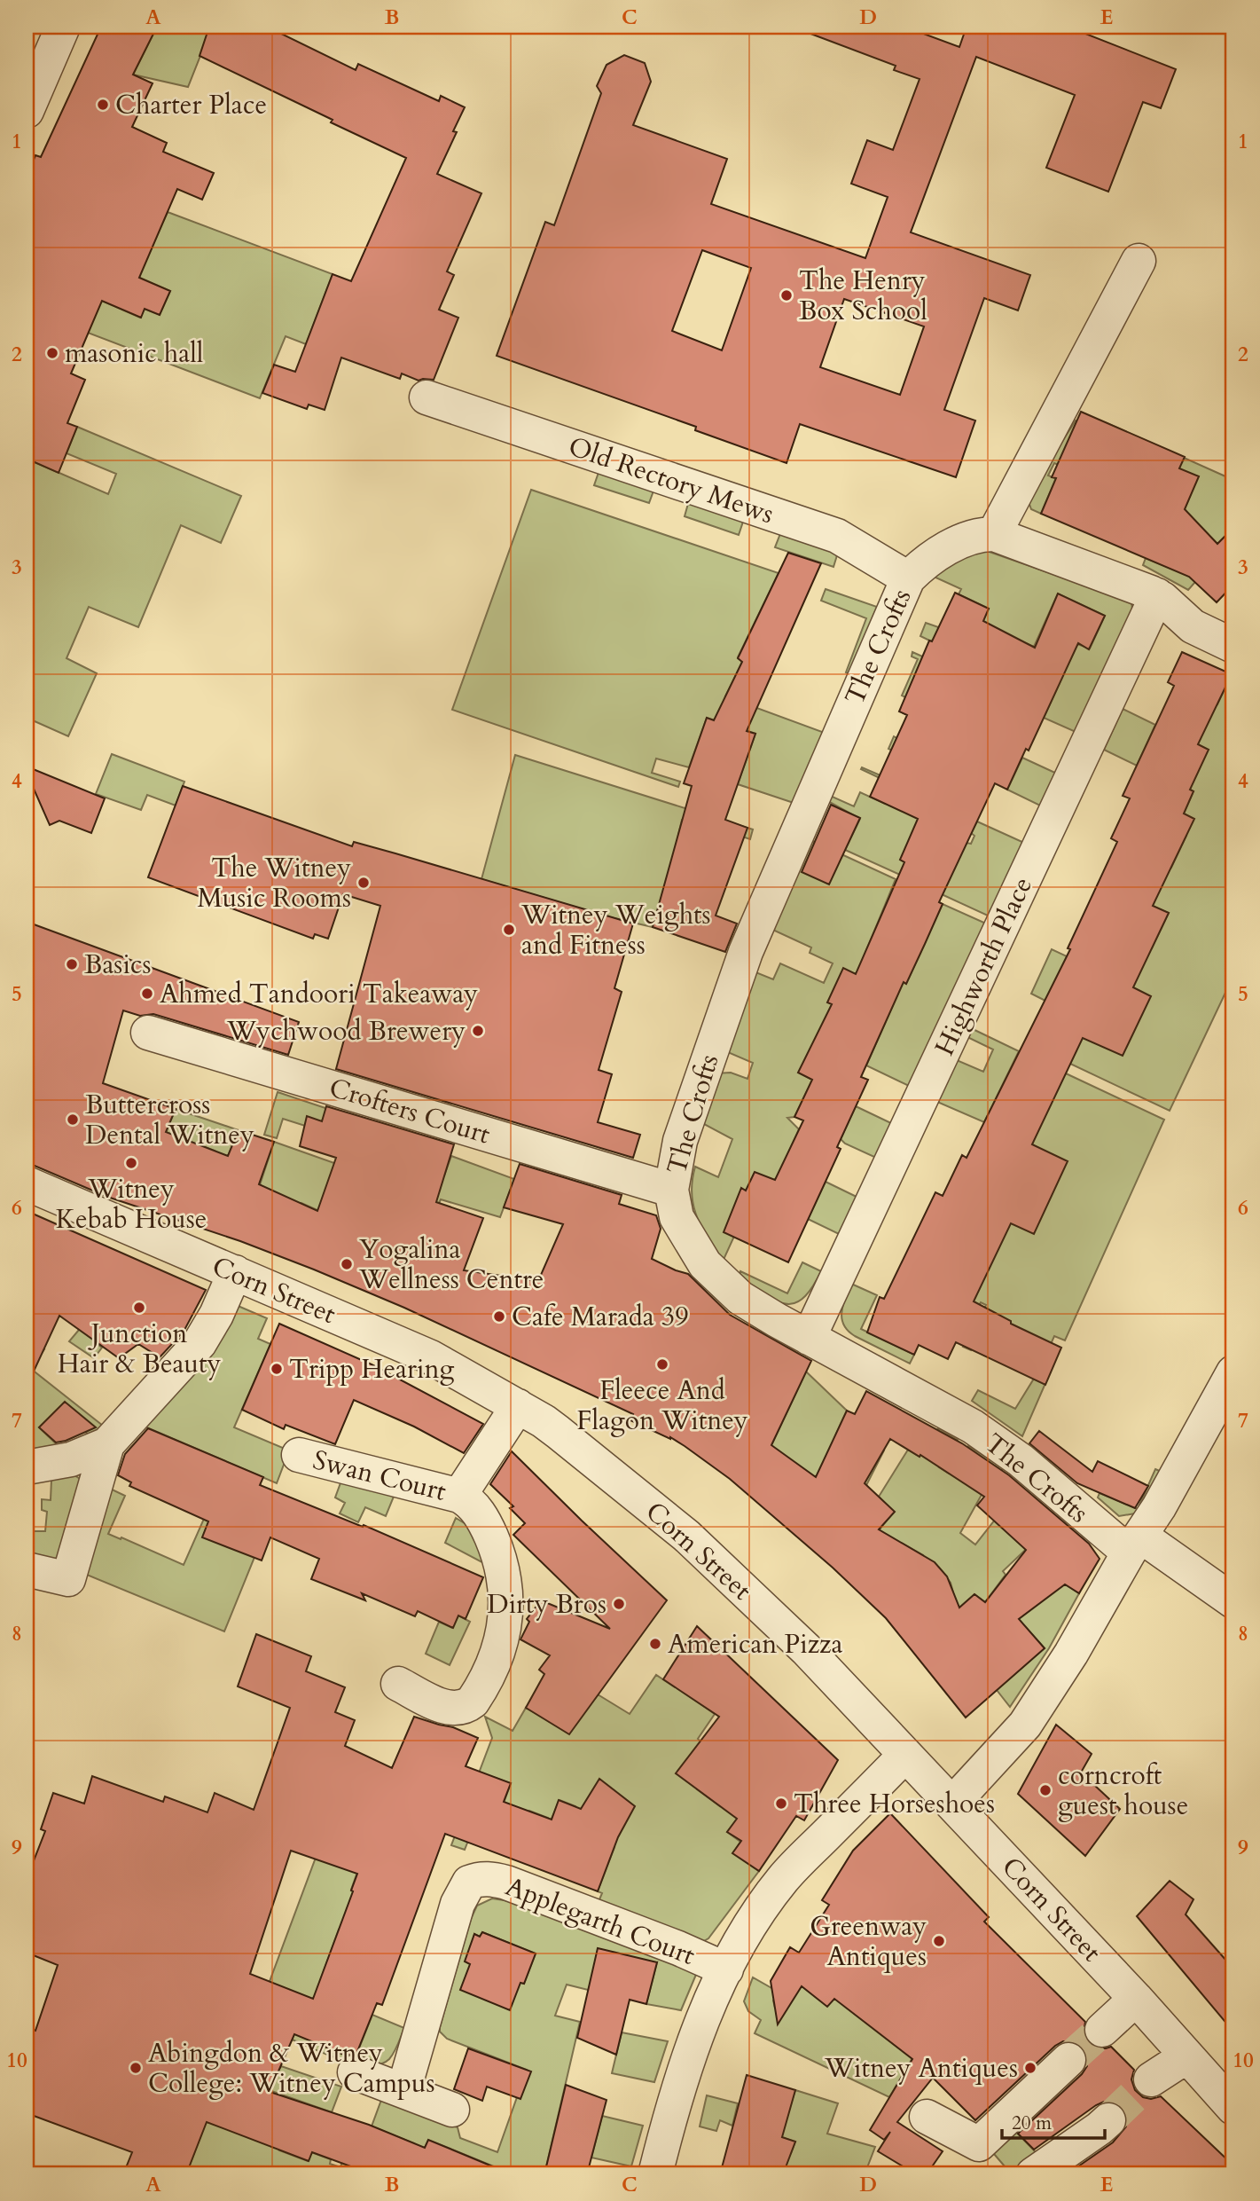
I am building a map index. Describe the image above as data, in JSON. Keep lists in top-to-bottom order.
{
  "streets": {
    "street": [
      "Old Rectory Mews",
      "The Crofts",
      "Highworth Place",
      "Crofters Court",
      "Corn Street",
      "Swan Court",
      "Applegarth Court"
    ]
  },
  "crossings": [
    ["Old Rectory Mews", "The Crofts"],
    ["The Crofts", "Highworth Place"],
    ["The Crofts", "Crofters Court"],
    ["Corn Street", "Swan Court"]
  ],
  "places": [
    "Charter Place",
    "The Henry Box School",
    "masonic hall",
    "The Witney Music Rooms",
    "Witney Weights and Fitness",
    "Basics",
    "Ahmed Tandoori Takeaway",
    "Wychwood Brewery",
    "Buttercross Dental Witney",
    "Witney Kebab House",
    "Yogalina Wellness Centre",
    "Junction Hair & Beauty",
    "Cafe Marada 39",
    "Fleece And Flagon Witney",
    "Tripp Hearing",
    "Dirty Bros",
    "American Pizza",
    "corncroft guest house",
    "Three Horseshoes",
    "Greenway Antiques",
    "Abingdon & Witney College: Witney Campus",
    "Witney Antiques"
  ],
  "scale_bar": "20 m",
  "grid": {
    "columns": [
      "A",
      "B",
      "C",
      "D",
      "E"
    ],
    "rows": [
      "1",
      "2",
      "3",
      "4",
      "5",
      "6",
      "7",
      "8",
      "9",
      "10"
    ]
  }
}
